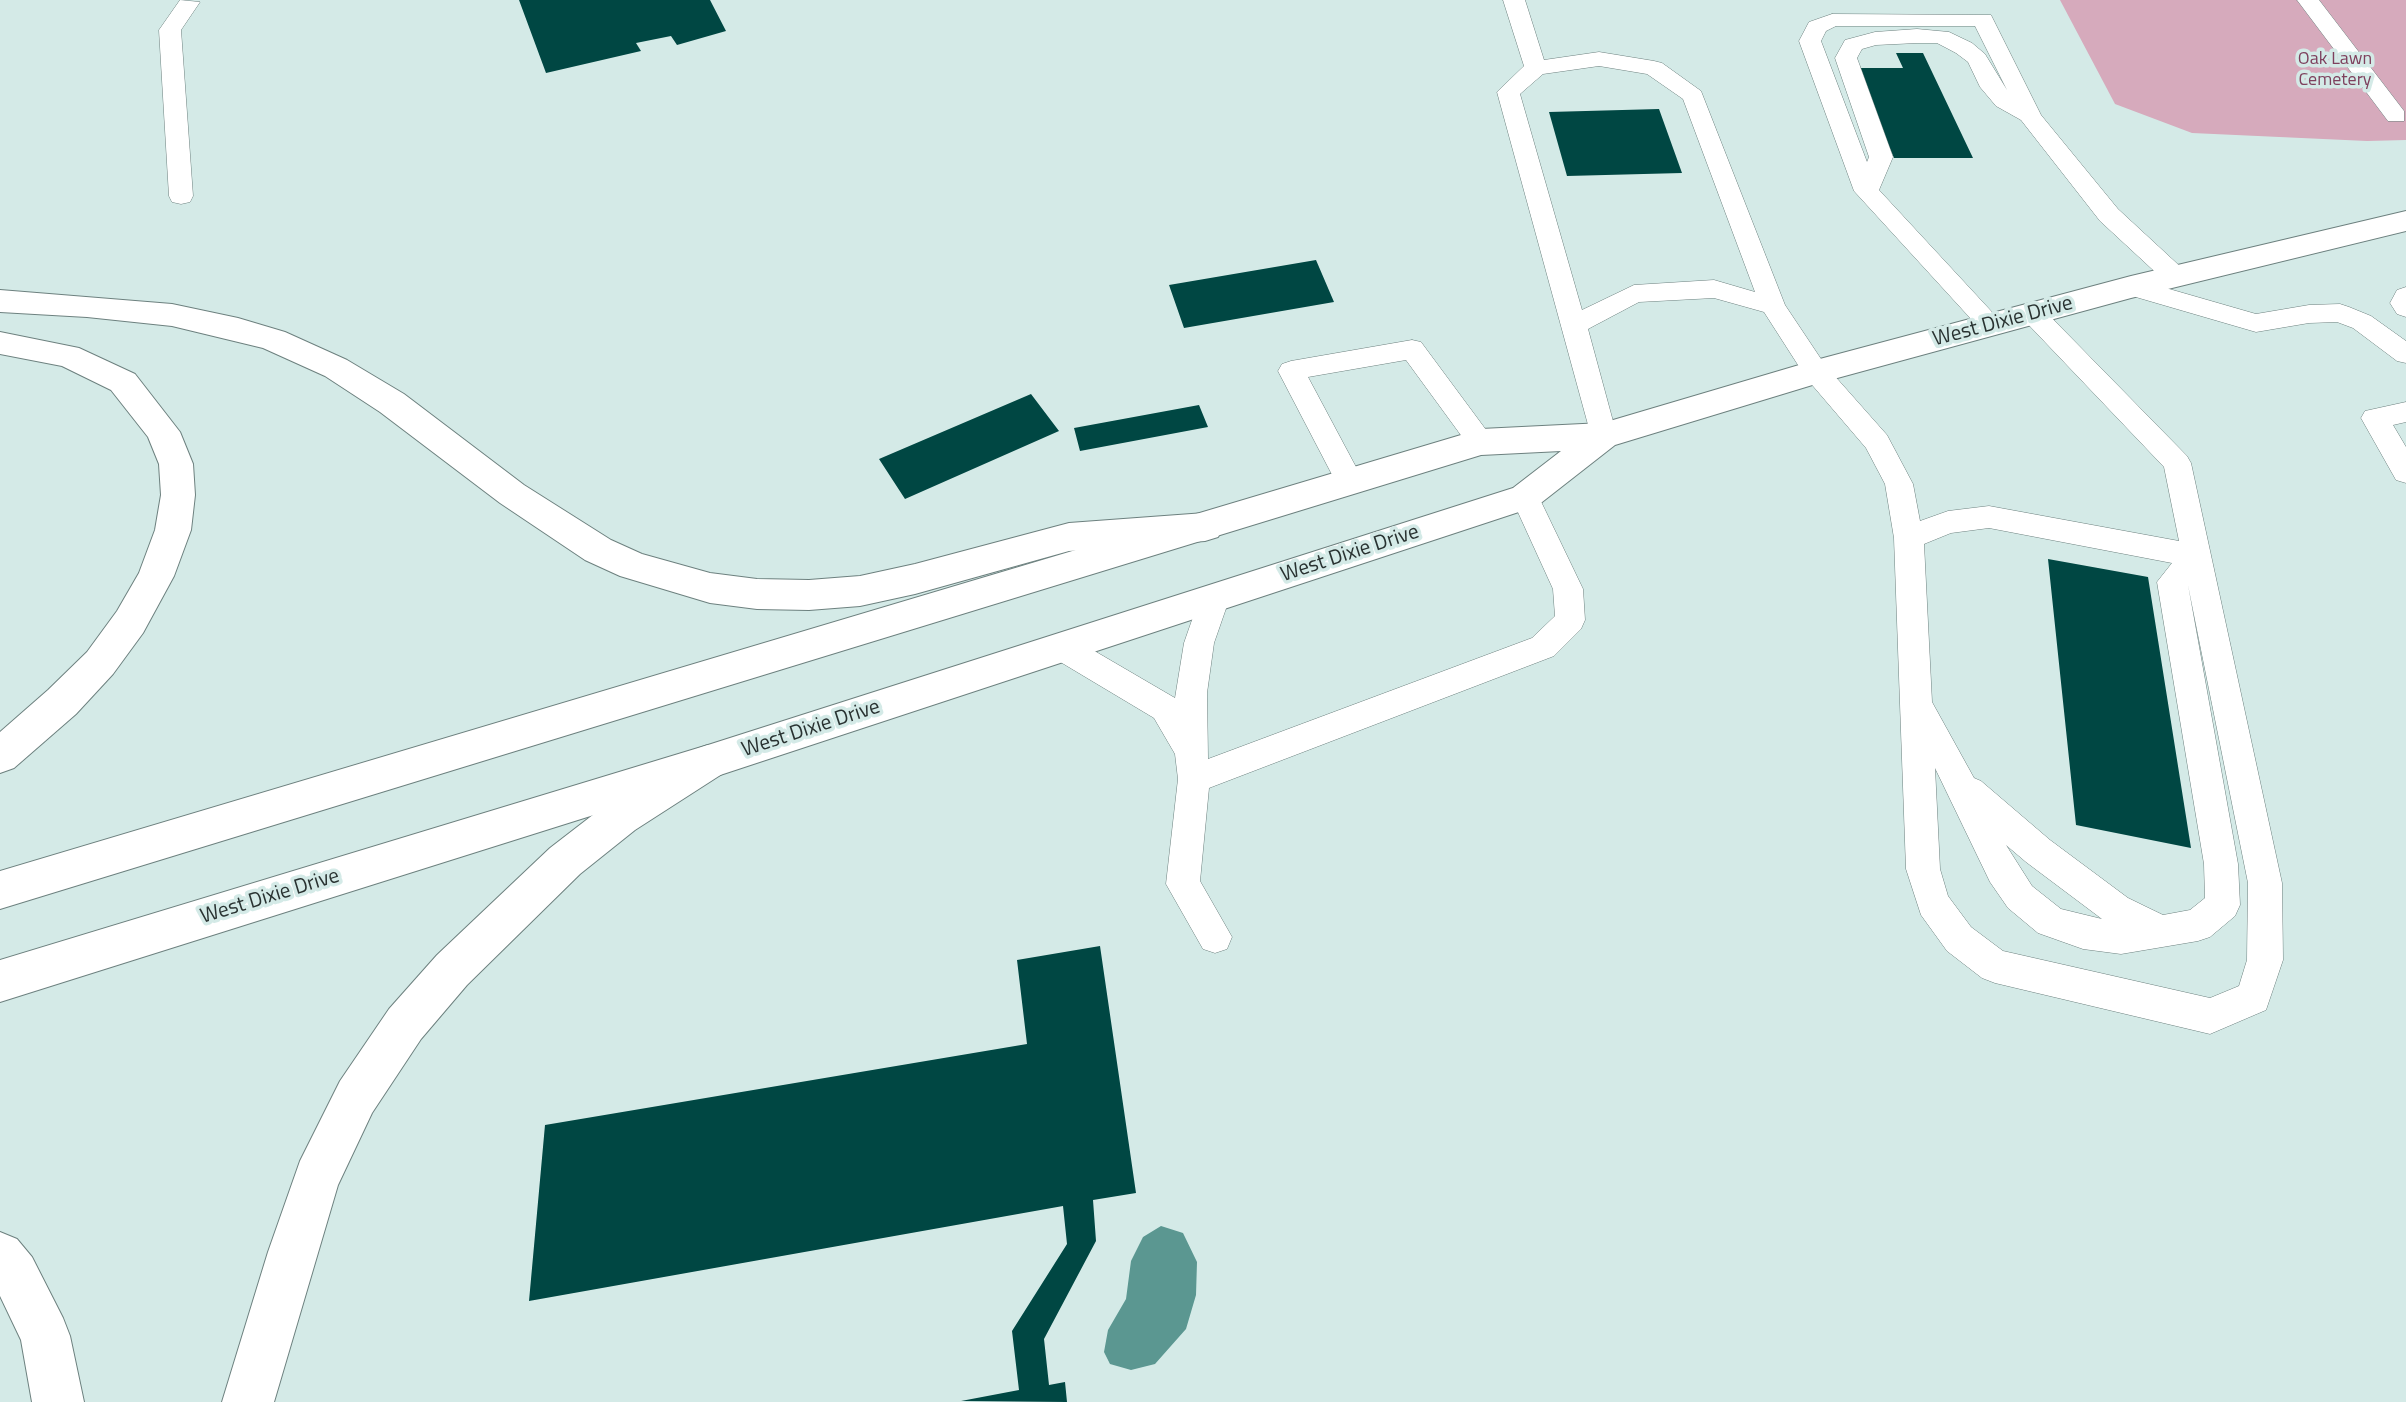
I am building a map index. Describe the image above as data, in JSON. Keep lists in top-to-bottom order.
{
  "streets": {
    "main road": ["West Dixie Drive"]
  },
  "parks": ["Oak Lawn Cemetery"]
}
